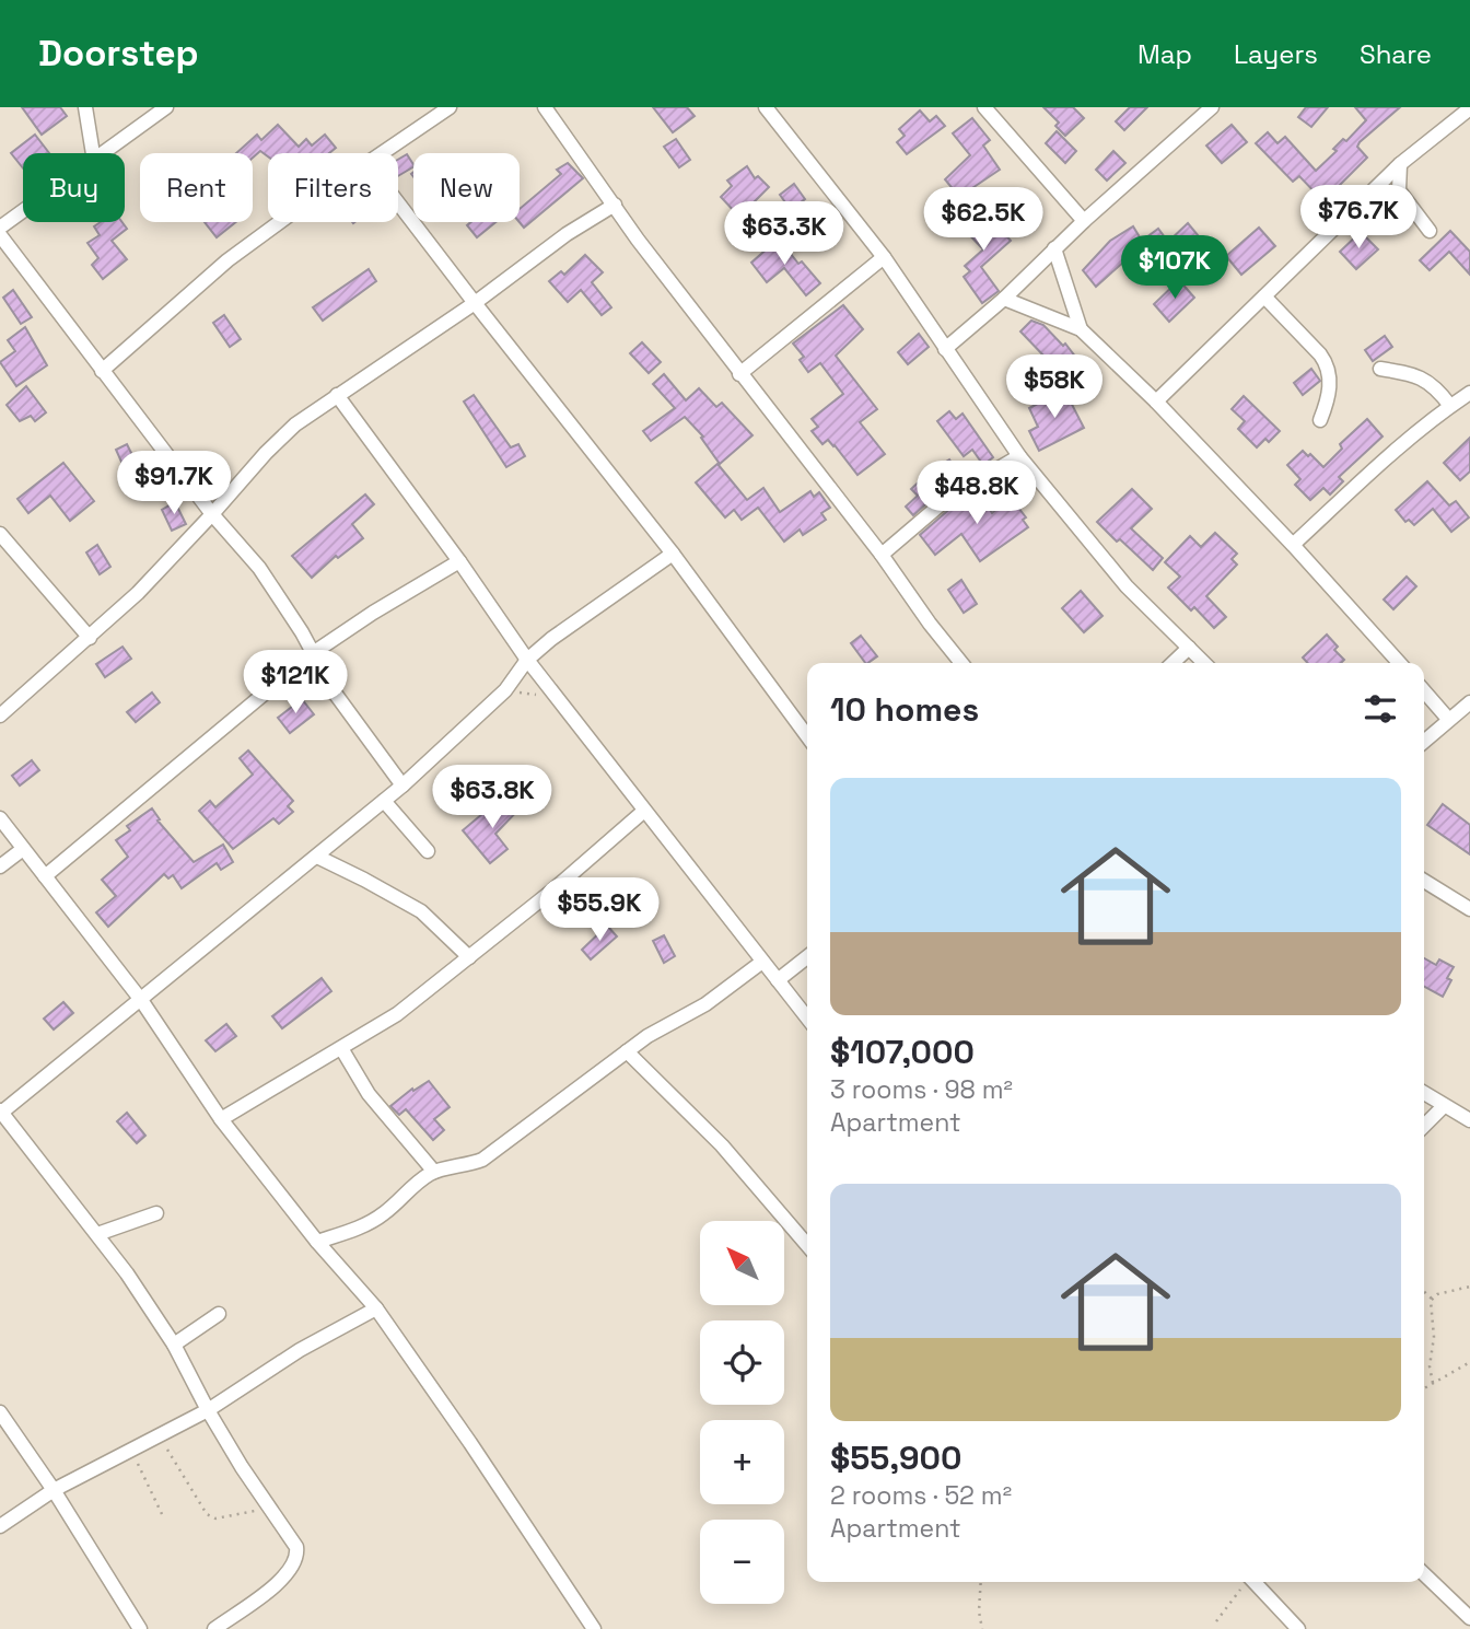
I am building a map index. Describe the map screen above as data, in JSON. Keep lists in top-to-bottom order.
{
  "north": "top left",
  "page": {
    "header": "Doorstep",
    "nav": ["Map", "Layers", "Share"],
    "chip": [
      "Buy",
      "Rent",
      "Filters",
      "New"
    ],
    "price": [
      "$76.7K",
      "$62.5K",
      "$63.3K",
      "$107K",
      "$58K",
      "$91.7K",
      "$48.8K",
      "$121K",
      "$63.8K",
      "$55.9K"
    ],
    "heading": "10 homes",
    "list": [
      {
        "name": "$107,000",
        "note": "3 rooms · 98 m² · Apartment"
      },
      {
        "name": "$55,900",
        "note": "2 rooms · 52 m² · Apartment"
      }
    ],
    "map_buttons": ["+", "−"]
  }
}
